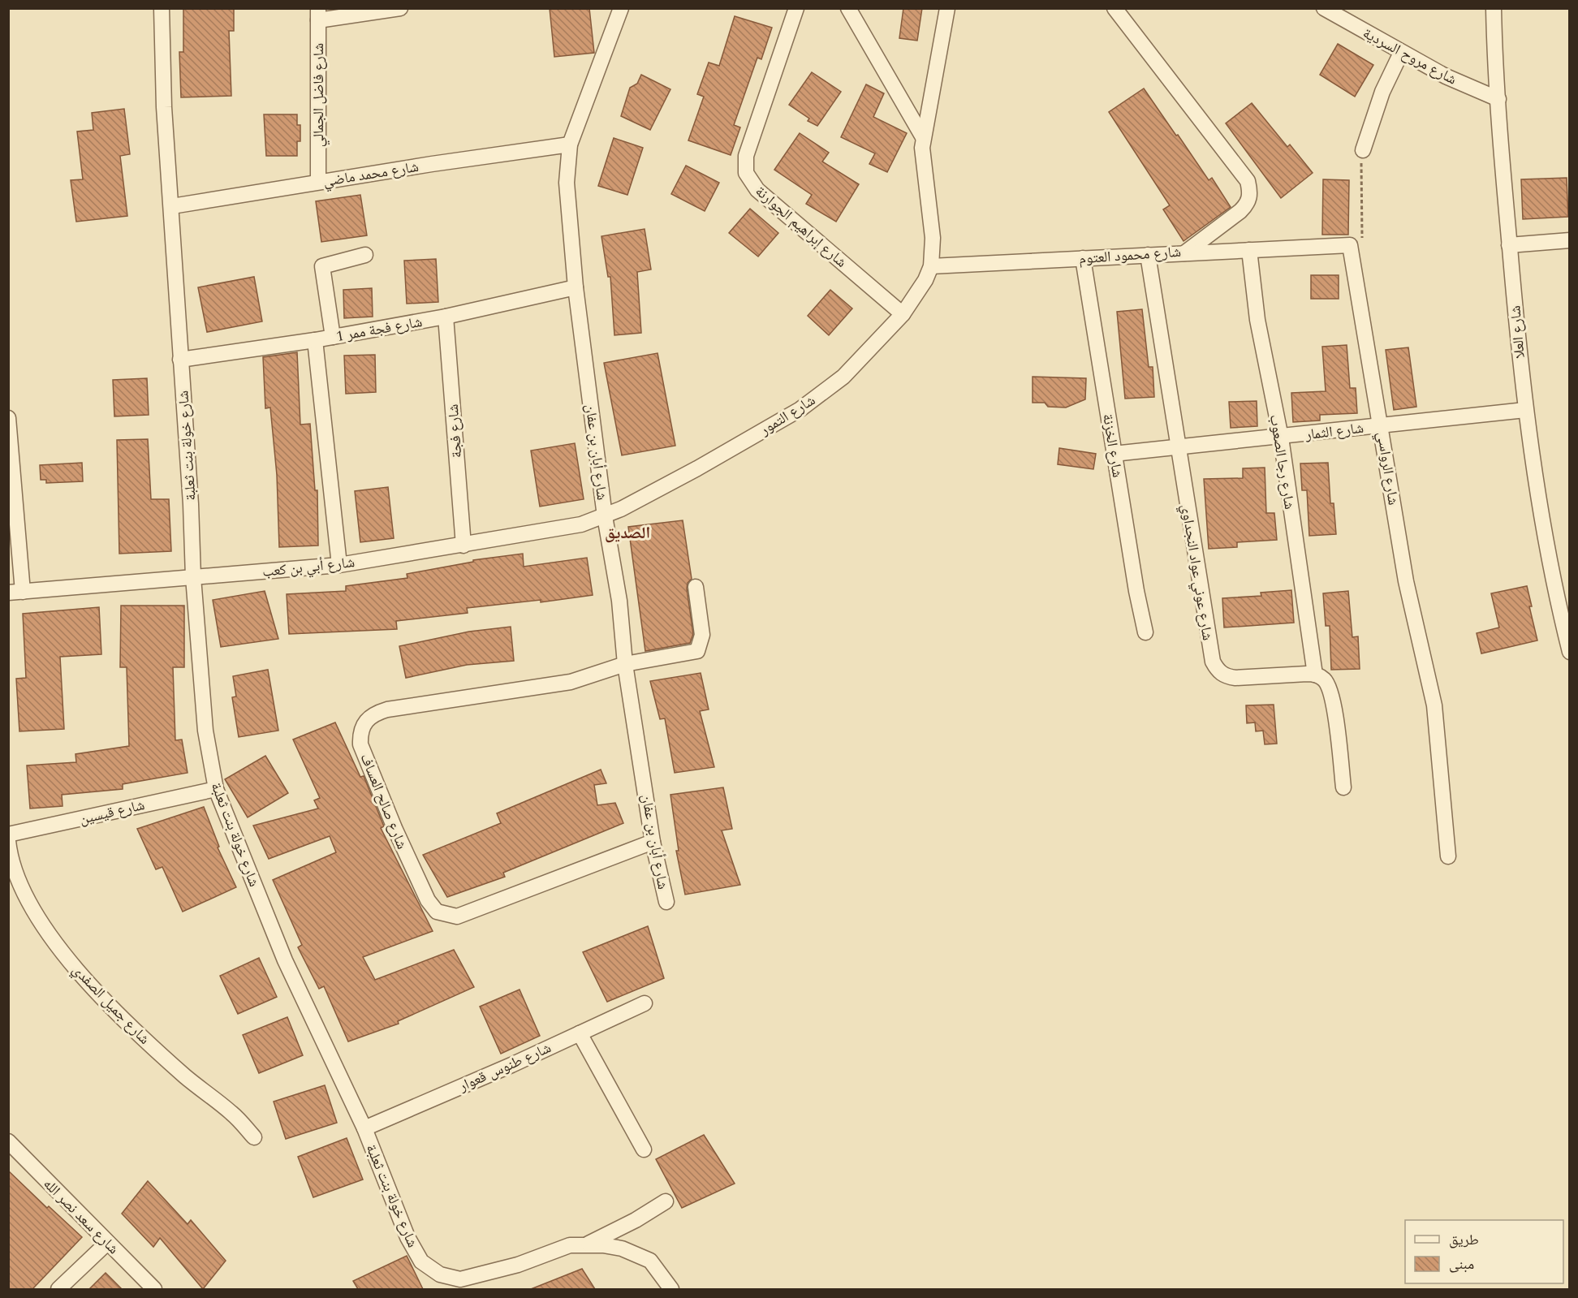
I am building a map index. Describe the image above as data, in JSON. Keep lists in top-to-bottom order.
{
  "streets": {
    "street": [
      "شارع مروح السردية",
      "شارع فاضل الجمالي",
      "شارع محمد ماضي",
      "شارع إبراهيم الجوارنة",
      "شارع محمود العتوم",
      "شارع فجة ممر 1",
      "شارع العلا",
      "شارع التمور",
      "شارع فجة",
      "شارع الثمار",
      "شارع خولة بنت ثعلبة",
      "شارع الخزنة",
      "شارع أبان بن عفان",
      "شارع رجا الصعوب",
      "شارع الرواسي",
      "شارع أبي بن كعب",
      "شارع عوني عواد النجداوي",
      "شارع صالح العساف",
      "شارع قيسين",
      "شارع جميل الصفدي",
      "شارع طنوس قعوار",
      "شارع سعد نصر الله"
    ]
  },
  "crossings": [
    ["شارع مروح السردية", "شارع العلا"],
    ["شارع فاضل الجمالي", "شارع محمد ماضي"],
    ["شارع محمد ماضي", "شارع خولة بنت ثعلبة"],
    ["شارع محمد ماضي", "شارع أبان بن عفان"],
    ["شارع إبراهيم الجوارنة", "شارع التمور"],
    ["شارع محمود العتوم", "شارع التمور"],
    ["شارع محمود العتوم", "شارع الخزنة"],
    ["شارع محمود العتوم", "شارع عوني عواد النجداوي"],
    ["شارع فجة ممر 1", "شارع فجة"],
    ["شارع فجة ممر 1", "شارع خولة بنت ثعلبة"],
    ["شارع فجة ممر 1", "شارع أبان بن عفان"],
    ["شارع العلا", "شارع الثمار"],
    ["شارع التمور", "شارع أبان بن عفان"],
    ["شارع التمور", "شارع أبي بن كعب"],
    ["شارع فجة", "شارع أبي بن كعب"],
    ["شارع الثمار", "شارع الخزنة"],
    ["شارع الثمار", "شارع رجا الصعوب"],
    ["شارع الثمار", "شارع الرواسي"],
    ["شارع الثمار", "شارع عوني عواد النجداوي"],
    ["شارع خولة بنت ثعلبة", "شارع أبي بن كعب"],
    ["شارع خولة بنت ثعلبة", "شارع قيسين"],
    ["شارع خولة بنت ثعلبة", "شارع طنوس قعوار"],
    ["شارع أبان بن عفان", "شارع أبي بن كعب"],
    ["شارع أبان بن عفان", "شارع صالح العساف"],
    ["شارع رجا الصعوب", "شارع عوني عواد النجداوي"]
  ],
  "districts": ["الصديق"],
  "legend": ["طريق", "مبنى"]
}
